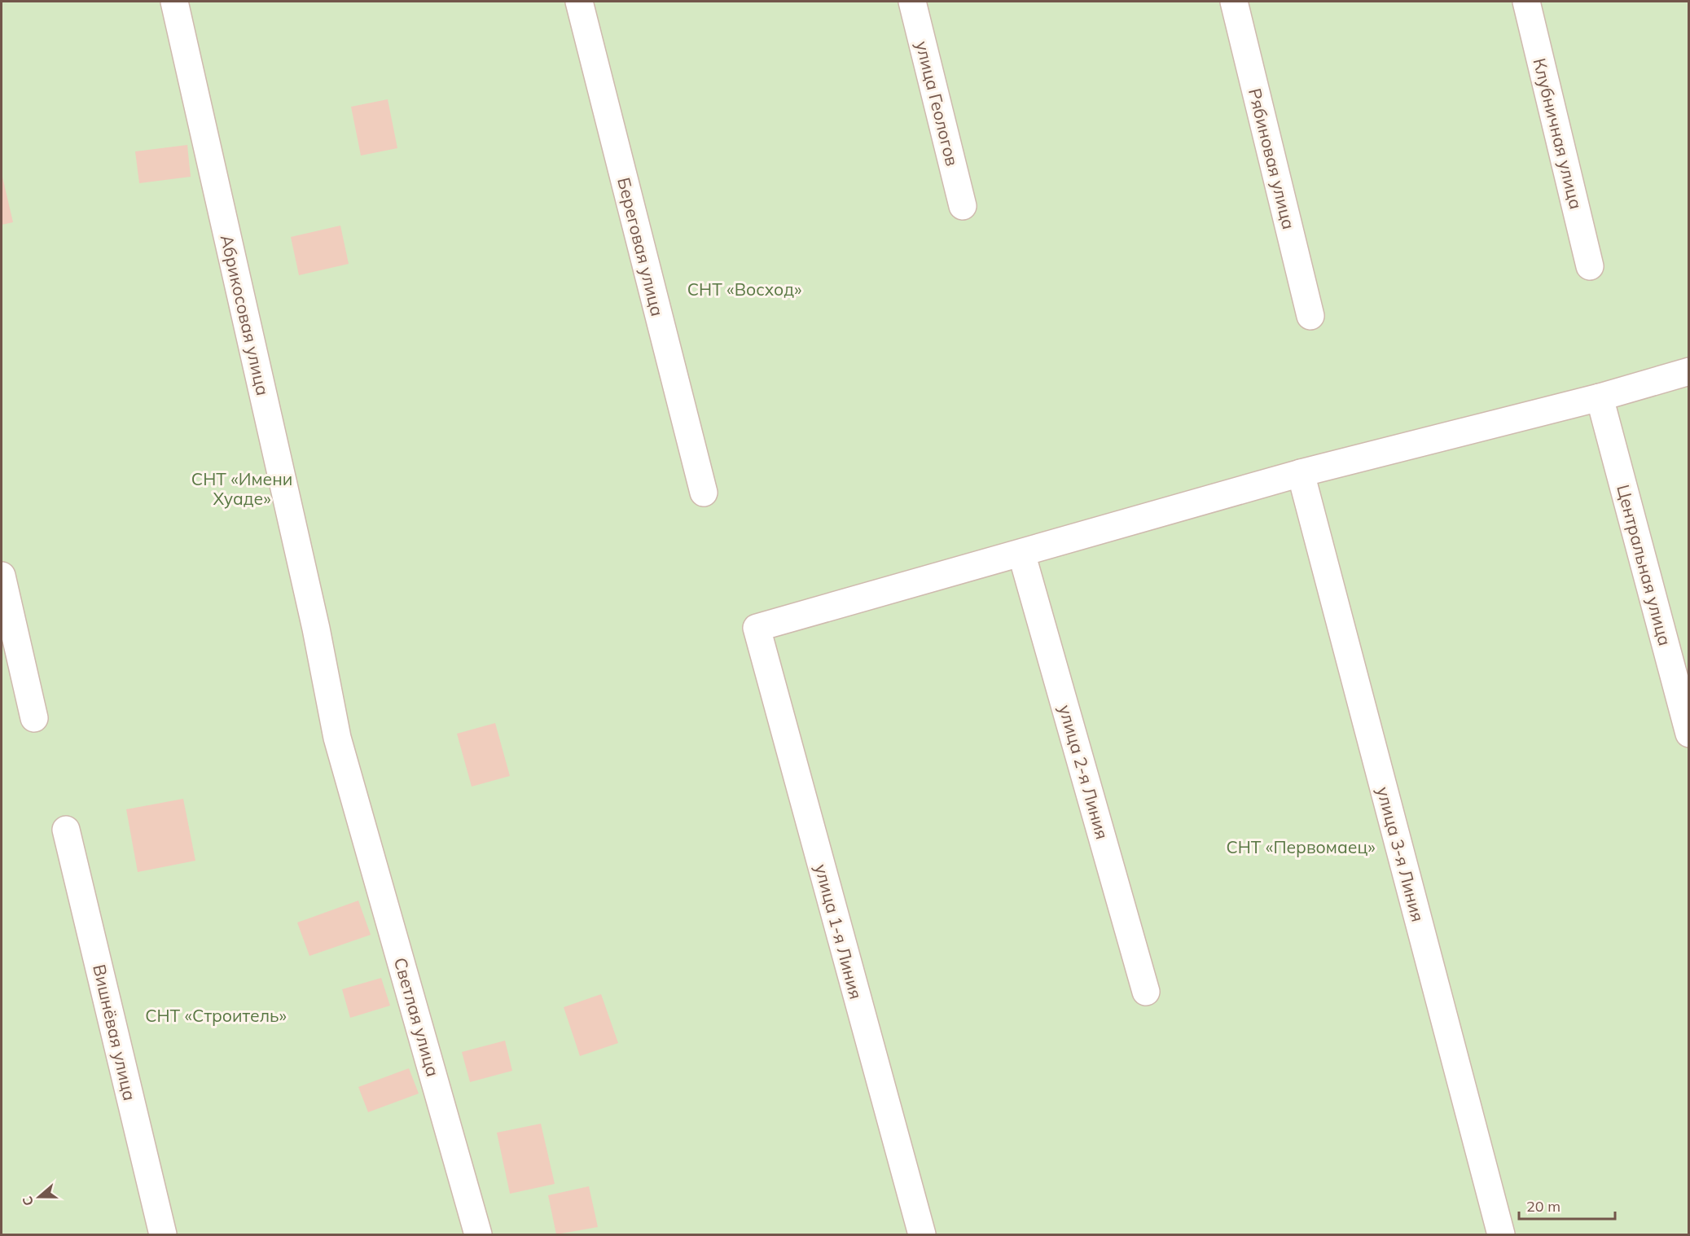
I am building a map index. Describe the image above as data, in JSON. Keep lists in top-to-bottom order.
{
  "streets": {
    "street": [
      "улица Геологов",
      "Клубничная улица",
      "Рябиновая улица",
      "Береговая улица",
      "Абрикосовая улица",
      "Центральная улица",
      "улица 2-я Линия",
      "улица 3-я Линия",
      "улица 1-я Линия",
      "Светлая улица",
      "Вишнёвая улица"
    ]
  },
  "crossings": [
    ["Абрикосовая улица", "Светлая улица"],
    ["улица 2-я Линия", "улица 1-я Линия"]
  ],
  "parks": [
    "СНТ «Восход»",
    "СНТ «Имени Хуаде»",
    "СНТ «Первомаец»",
    "СНТ «Строитель»"
  ],
  "scale_bar": "20 m",
  "north": "left"
}
